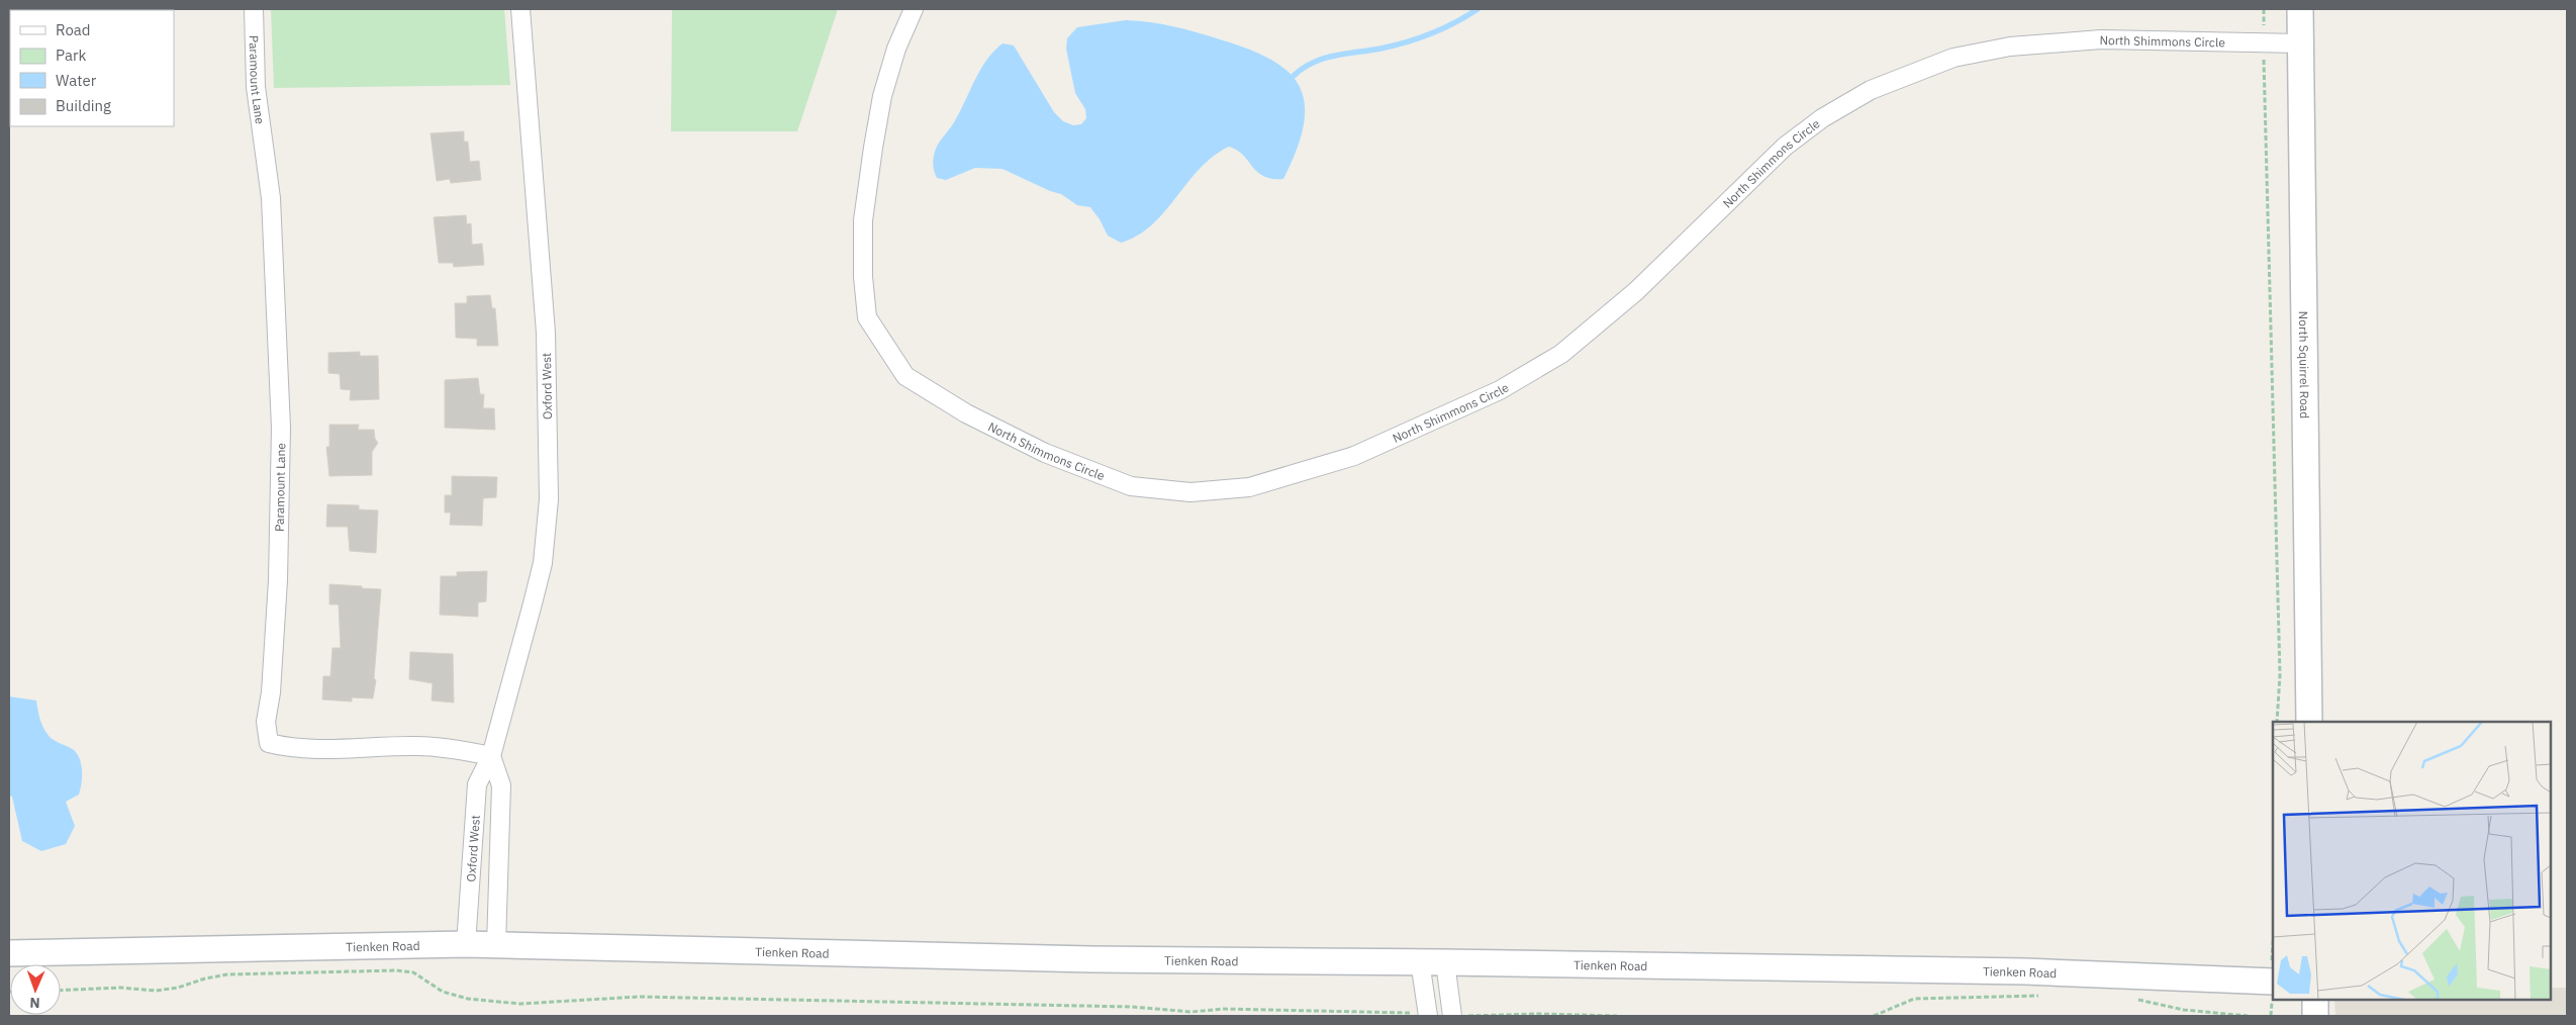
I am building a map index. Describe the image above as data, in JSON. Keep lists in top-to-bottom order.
{
  "streets": {
    "street": [
      "North Shimmons Circle",
      "Paramount Lane",
      "North Squirrel Road",
      "Oxford West",
      "Tienken Road"
    ]
  },
  "crossings": [
    ["North Shimmons Circle", "North Squirrel Road"],
    ["Paramount Lane", "Oxford West"],
    ["Oxford West", "Tienken Road"]
  ],
  "legend": [
    "Road",
    "Park",
    "Water",
    "Building"
  ],
  "north": "bottom"
}
